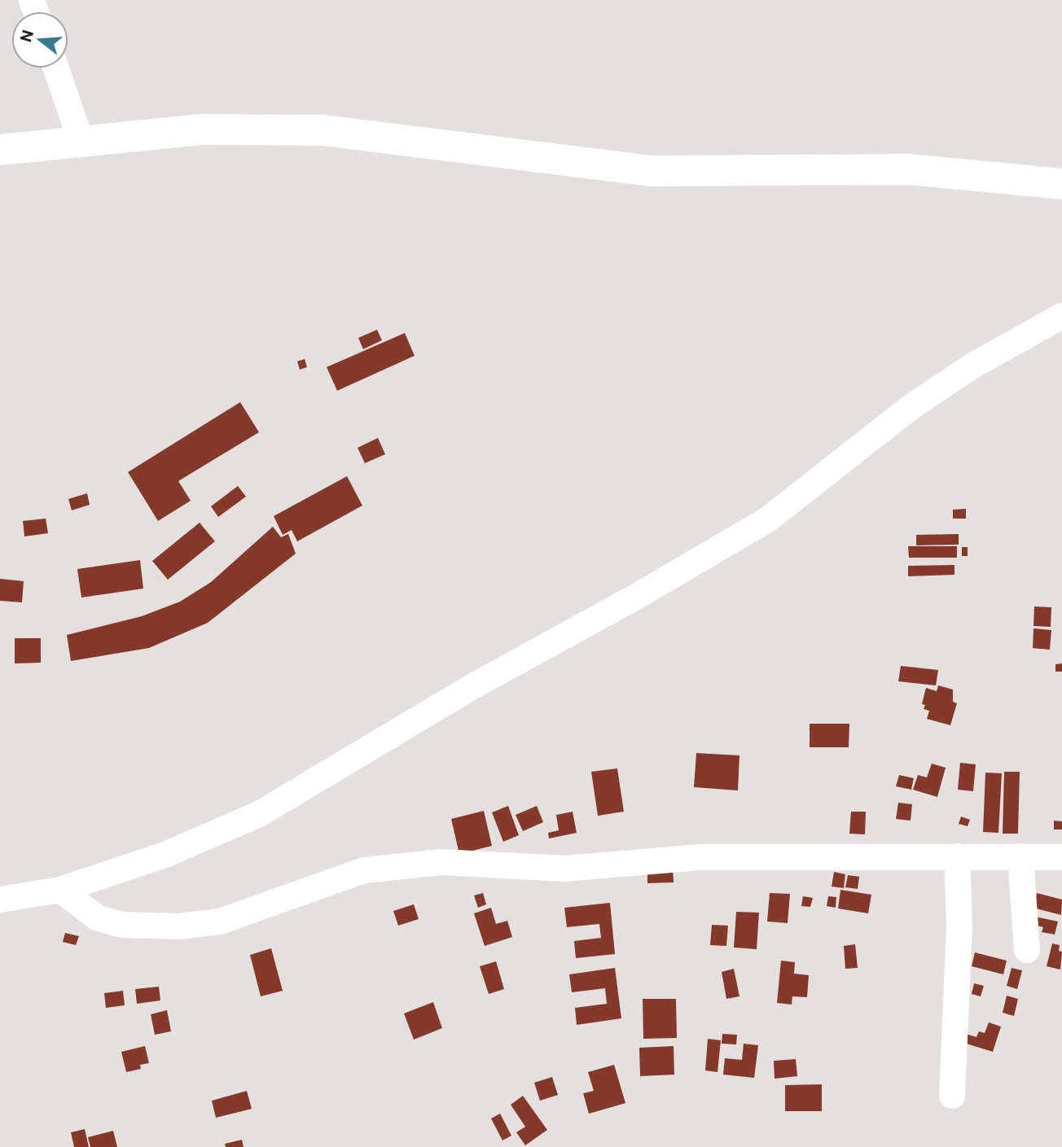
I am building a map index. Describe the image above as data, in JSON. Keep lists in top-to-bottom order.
{
  "north": "left"
}
